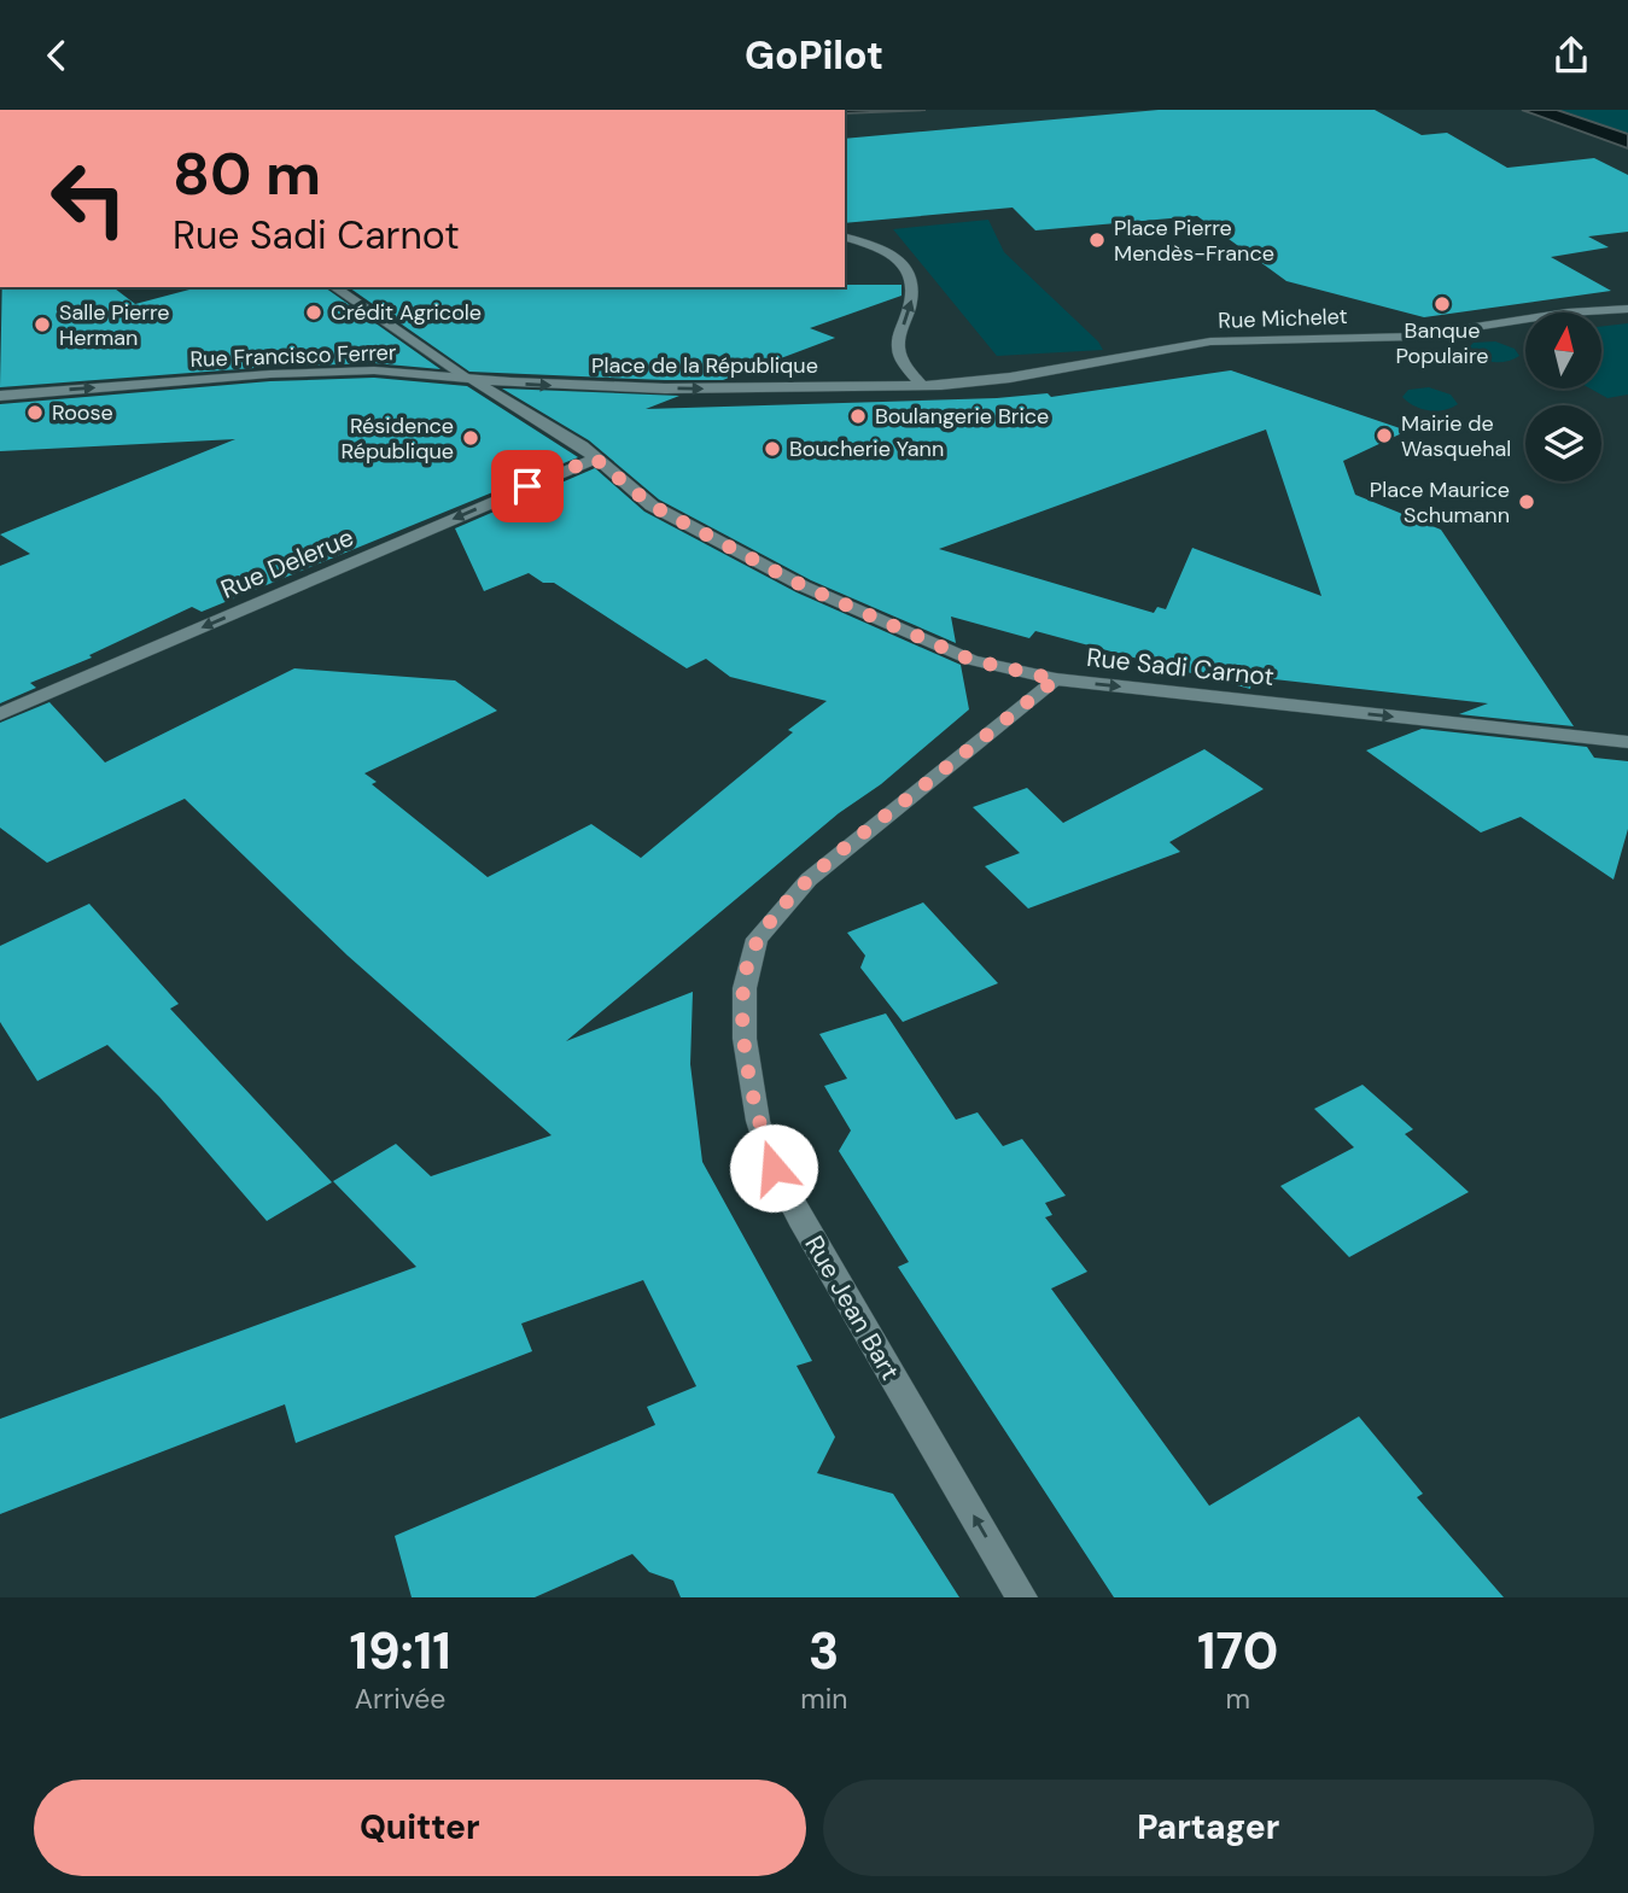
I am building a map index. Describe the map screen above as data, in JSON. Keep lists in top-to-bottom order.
{
  "streets": {
    "street": [
      "Rue Michelet",
      "Rue Francisco Ferrer",
      "Place de la République",
      "Rue Delerue",
      "Rue Sadi Carnot",
      "Rue Jean Bart"
    ]
  },
  "crossings": [
    ["Rue Michelet", "Place de la République"],
    ["Rue Francisco Ferrer", "Place de la République"],
    ["Place de la République", "Rue Delerue"],
    ["Place de la République", "Rue Sadi Carnot"],
    ["Rue Delerue", "Rue Sadi Carnot"],
    ["Rue Sadi Carnot", "Rue Jean Bart"]
  ],
  "one_way": [
    "Rue Francisco Ferrer",
    "Place de la République",
    "Rue Delerue",
    "Rue Sadi Carnot",
    "Rue Jean Bart"
  ],
  "places": [
    "Place Pierre Mendès-France",
    "Banque Populaire",
    "Crédit Agricole",
    "Salle Pierre Herman",
    "Roose",
    "Boulangerie Brice",
    "Mairie de Wasquehal",
    "Résidence République",
    "Boucherie Yann",
    "Place Maurice Schumann"
  ],
  "north": "top",
  "page": {
    "header": "GoPilot",
    "turn": ["80 m", "Rue Sadi Carnot"],
    "eta": [
      "19:11",
      "Arrivée",
      "3",
      "min",
      "170",
      "m"
    ],
    "buttons": ["Quitter", "Partager"]
  }
}
